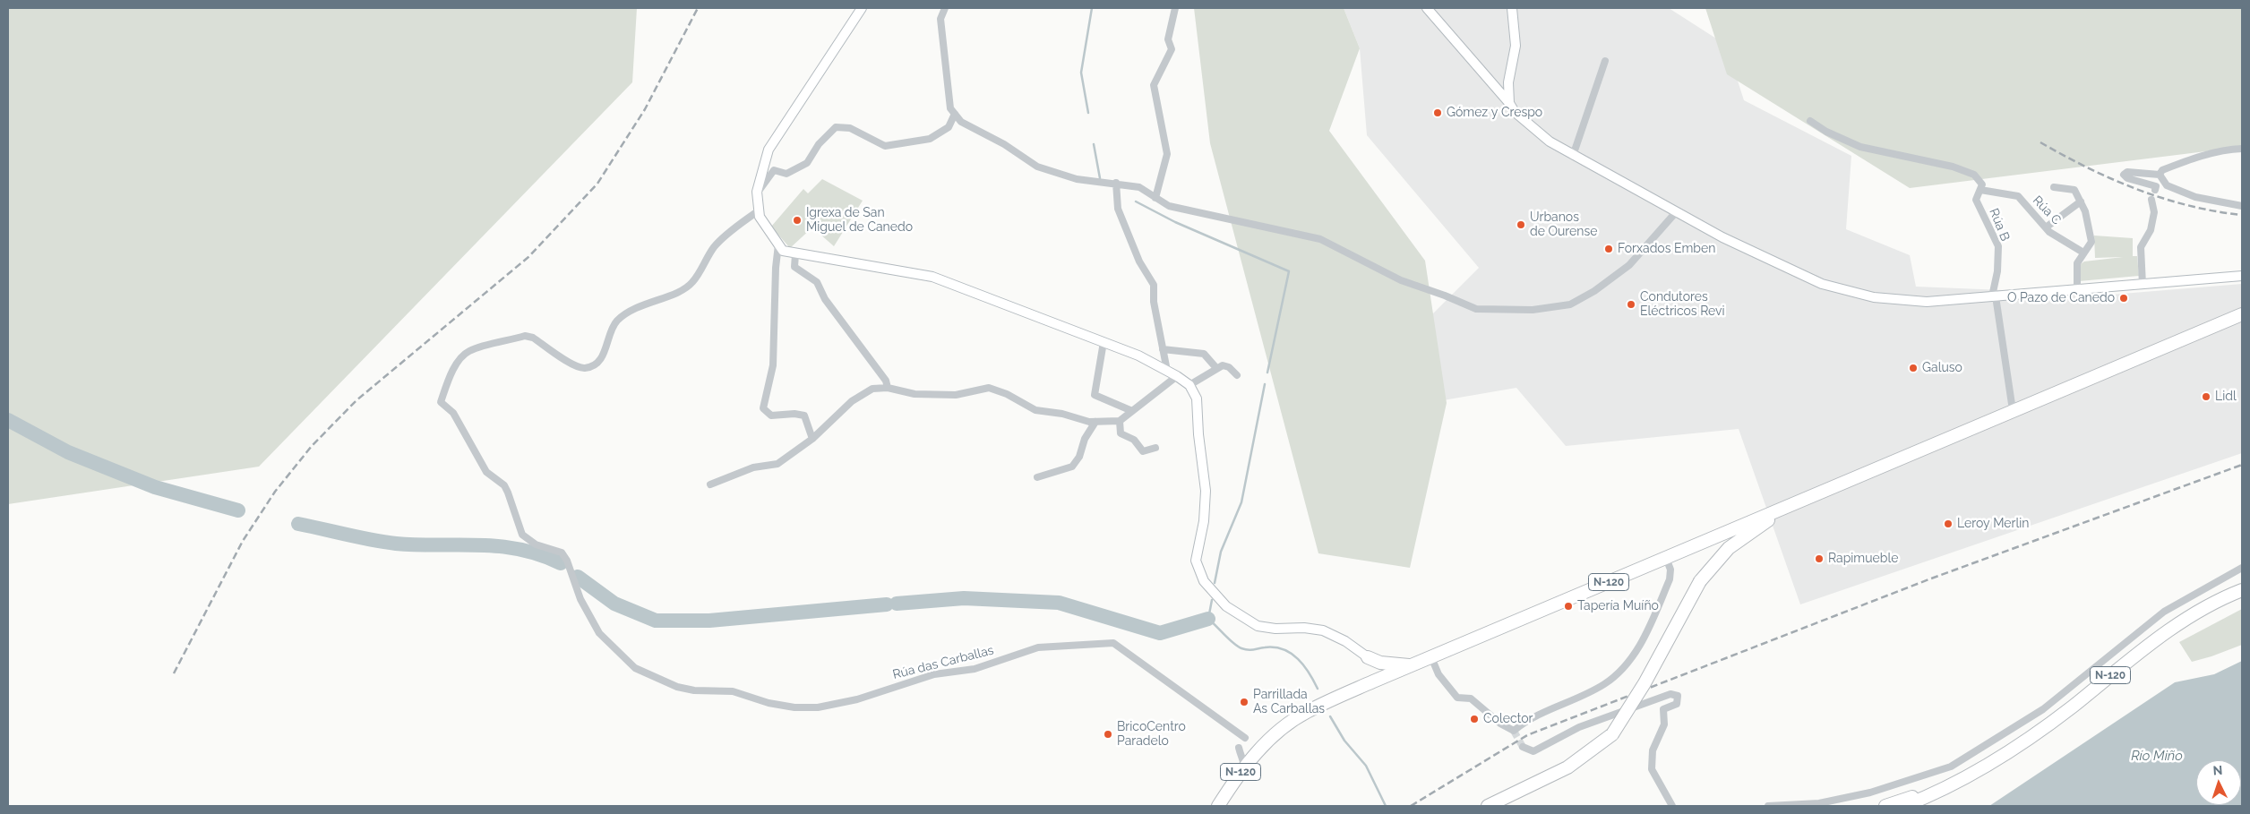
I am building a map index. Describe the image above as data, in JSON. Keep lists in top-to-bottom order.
{
  "streets": {
    "highway": ["N-120"],
    "street": ["Rúa C", "Rúa B", "Rúa das Carballas"]
  },
  "crossings": [
    ["Rúa C", "Rúa B"]
  ],
  "water": ["Río Miño"],
  "places": [
    "Gómez y Crespo",
    "Igrexa de San Miguel de Canedo",
    "Urbanos de Ourense",
    "Forxados Emben",
    "O Pazo de Canedo",
    "Condutores Eléctricos Revi",
    "Galuso",
    "Lidl",
    "Leroy Merlin",
    "Rapimueble",
    "Tapería Muíño",
    "Parrillada As Carballas",
    "Colector",
    "BricoCentro Paradelo"
  ],
  "north": "top"
}
